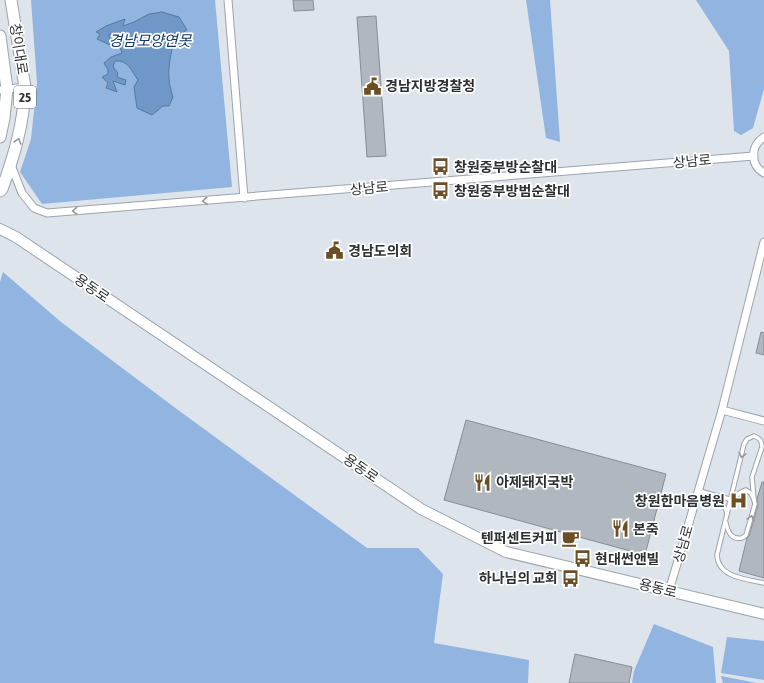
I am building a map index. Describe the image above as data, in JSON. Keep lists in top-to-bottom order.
{
  "streets": {
    "main road": ["창이대로", "25"],
    "street": ["상남로", "용동로"]
  },
  "crossings": [
    ["창이대로", "상남로"],
    ["상남로", "용동로"]
  ],
  "water": ["경남모양연못"],
  "places": {
    "public building": ["경남지방경찰청", "경남도의회"],
    "bus stop": [
      "창원중부방순찰대",
      "창원중부방범순찰대",
      "현대썬앤빌",
      "하나님의 교회"
    ],
    "restaurant": ["아제돼지국박", "본죽"],
    "hospital": ["창원한마음병원"],
    "cafe": ["텐퍼센트커피"]
  }
}
